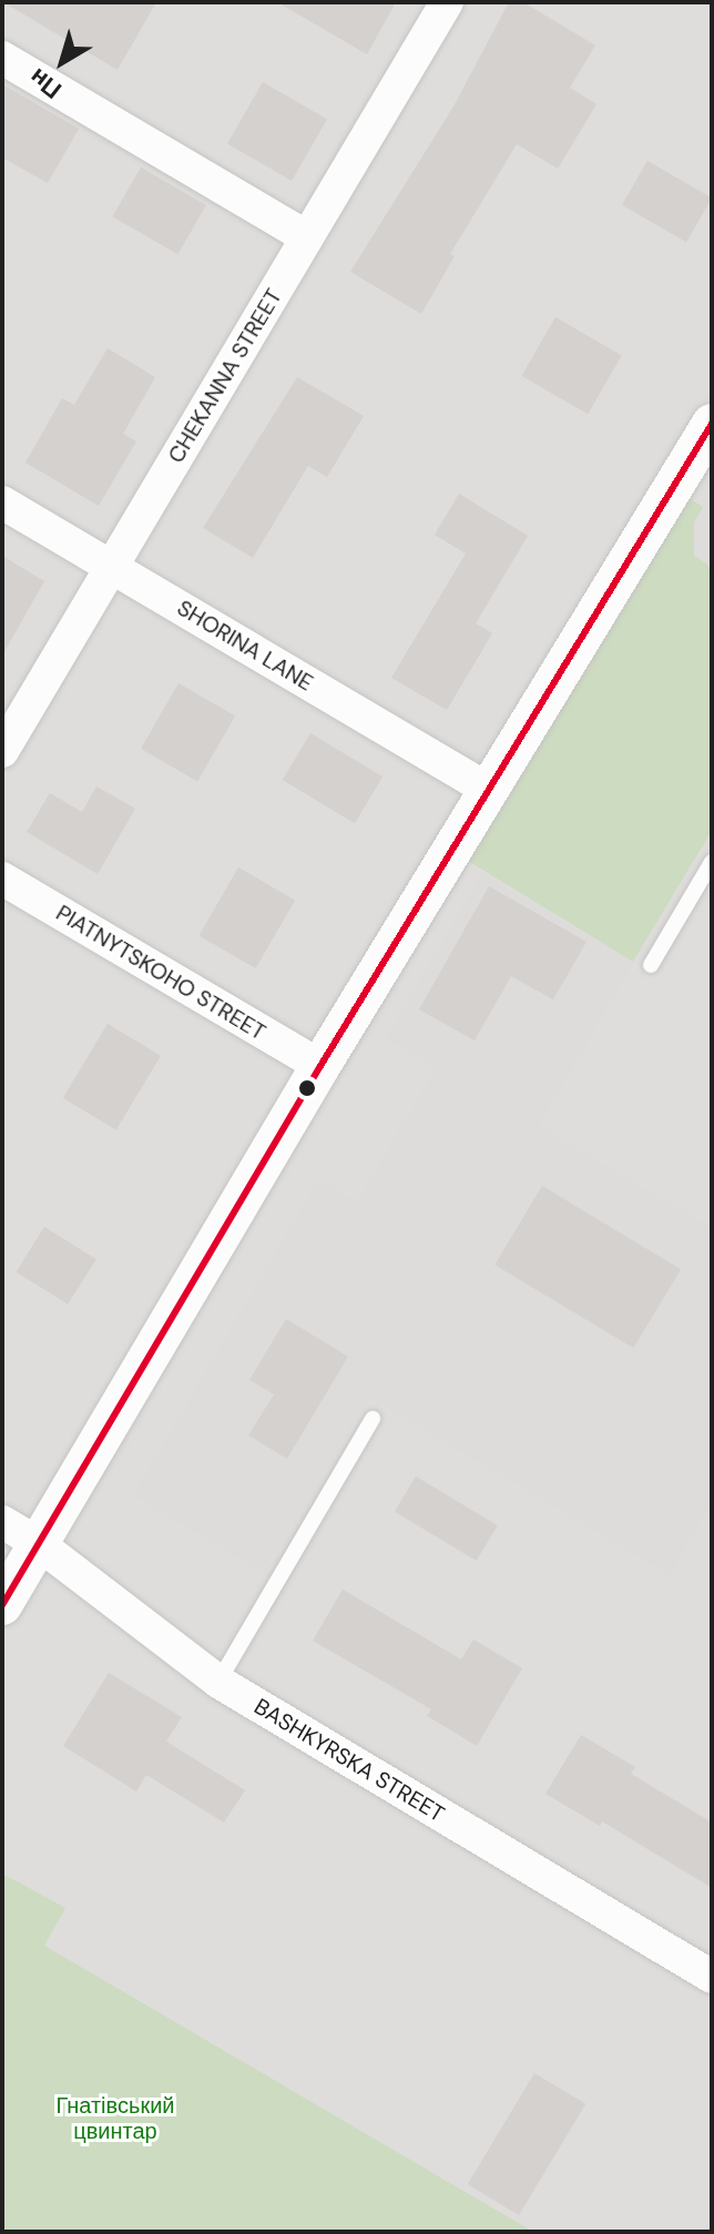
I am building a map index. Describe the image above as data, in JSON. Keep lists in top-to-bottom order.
{
  "streets": {
    "street": [
      "CHEKANNA STREET",
      "SHORINA LANE",
      "PIATNYTSKOHO STREET",
      "BASHKYRSKA STREET"
    ]
  },
  "crossings": [
    ["CHEKANNA STREET", "SHORINA LANE"]
  ],
  "parks": ["Гнатівський цвинтар"],
  "north": "bottom left"
}
